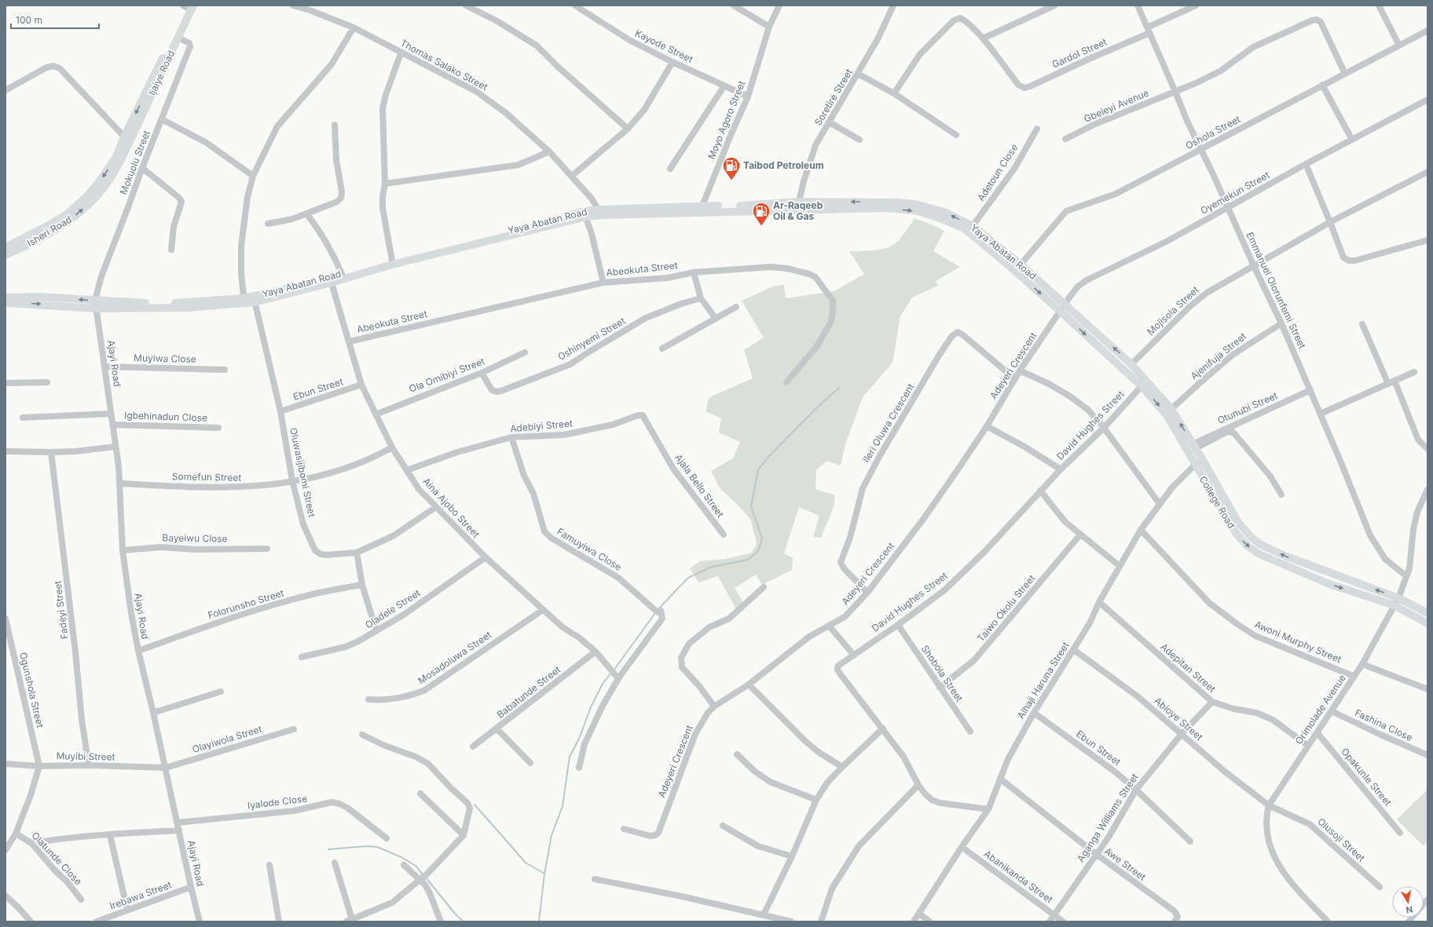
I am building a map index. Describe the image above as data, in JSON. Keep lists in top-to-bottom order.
{
  "streets": {
    "main road": [
      "Ijaiye Road",
      "Yaya Abatan Road",
      "Isheri Road",
      "College Road"
    ],
    "street": [
      "Kayode Street",
      "Gardol Street",
      "Thomas Salako Street",
      "Soretire Street",
      "Gbeleyi Avenue",
      "Moyo Agoro Street",
      "Oshola Street",
      "Mokuolu Street",
      "Adetoun Close",
      "Oyemekun Street",
      "Abeokuta Street",
      "Emmanuel Olorunfemi Street",
      "Mojisola Street",
      "Oshinyemi Street",
      "Ajenifuja Street",
      "Muyiwa Close",
      "Ajayi Road",
      "Adeyeri Crescent",
      "Ola Omibiyi Street",
      "Ebun Street",
      "Otunubi Street",
      "Igbehinadun Close",
      "Ileri Oluwa Crescent",
      "David Hughes Street",
      "Adebiyi Street",
      "Oluwasijibomi Street",
      "Somefun Street",
      "Ajala Bello Street",
      "Aina Ajobo Street",
      "Bayeiwu Close",
      "Famuyiwa Close",
      "Folorunsho Street",
      "Taiwo Okolu Street",
      "Oladele Street",
      "Fadeyi Street",
      "Awoni Murphy Street",
      "Mosadoluwa Street",
      "Adepitan Street",
      "Shobola Street",
      "Alhaji Haruna Street",
      "Ogunshola Street",
      "Babatunde Street",
      "Orimolade Avenue",
      "Abioye Street",
      "Fashina Close",
      "Olayiwola Street",
      "Muyibi Street",
      "Opakunle Street",
      "Iyalode Close",
      "Aganga Williams Street",
      "Olusoji Street",
      "Olatunde Close",
      "Awe Street",
      "Abanikanda Street",
      "Irebawa Street"
    ]
  },
  "crossings": [
    ["Kayode Street", "Moyo Agoro Street"],
    ["Gardol Street", "Emmanuel Olorunfemi Street"],
    ["Thomas Salako Street", "Yaya Abatan Road"],
    ["Ijaiye Road", "Mokuolu Street"],
    ["Ijaiye Road", "Isheri Road"],
    ["Soretire Street", "Yaya Abatan Road"],
    ["Gbeleyi Avenue", "Oshola Street"],
    ["Gbeleyi Avenue", "Emmanuel Olorunfemi Street"],
    ["Moyo Agoro Street", "Yaya Abatan Road"],
    ["Oshola Street", "Yaya Abatan Road"],
    ["Oshola Street", "Emmanuel Olorunfemi Street"],
    ["Mokuolu Street", "Yaya Abatan Road"],
    ["Mokuolu Street", "Ajayi Road"],
    ["Adetoun Close", "Yaya Abatan Road"],
    ["Oyemekun Street", "Yaya Abatan Road"],
    ["Oyemekun Street", "Emmanuel Olorunfemi Street"],
    ["Oyemekun Street", "Adeyeri Crescent"],
    ["Oyemekun Street", "College Road"],
    ["Yaya Abatan Road", "Ajayi Road"],
    ["Yaya Abatan Road", "Adeyeri Crescent"],
    ["Yaya Abatan Road", "Oluwasijibomi Street"],
    ["Yaya Abatan Road", "College Road"],
    ["Yaya Abatan Road", "Aina Ajobo Street"],
    ["Abeokuta Street", "Aina Ajobo Street"],
    ["Emmanuel Olorunfemi Street", "Mojisola Street"],
    ["Emmanuel Olorunfemi Street", "Ajenifuja Street"],
    ["Emmanuel Olorunfemi Street", "Otunubi Street"],
    ["Emmanuel Olorunfemi Street", "Orimolade Avenue"],
    ["Mojisola Street", "College Road"],
    ["Oshinyemi Street", "Ola Omibiyi Street"],
    ["Ajenifuja Street", "College Road"],
    ["Muyiwa Close", "Ajayi Road"],
    ["Ajayi Road", "Igbehinadun Close"],
    ["Ajayi Road", "Somefun Street"],
    ["Ajayi Road", "Bayeiwu Close"],
    ["Ajayi Road", "Folorunsho Street"],
    ["Ajayi Road", "Olayiwola Street"],
    ["Ajayi Road", "Muyibi Street"],
    ["Ajayi Road", "Iyalode Close"],
    ["Ajayi Road", "Irebawa Street"],
    ["Adeyeri Crescent", "Ileri Oluwa Crescent"],
    ["Adeyeri Crescent", "College Road"],
    ["Ola Omibiyi Street", "Aina Ajobo Street"],
    ["Ebun Street", "Oluwasijibomi Street"],
    ["Ebun Street", "Aina Ajobo Street"],
    ["Ebun Street", "Alhaji Haruna Street"],
    ["Ebun Street", "Aganga Williams Street"],
    ["Otunubi Street", "College Road"],
    ["David Hughes Street", "College Road"],
    ["David Hughes Street", "Shobola Street"],
    ["David Hughes Street", "Alhaji Haruna Street"],
    ["Adebiyi Street", "Ajala Bello Street"],
    ["Adebiyi Street", "Aina Ajobo Street"],
    ["Adebiyi Street", "Famuyiwa Close"],
    ["Oluwasijibomi Street", "Somefun Street"],
    ["Oluwasijibomi Street", "Aina Ajobo Street"],
    ["Somefun Street", "Aina Ajobo Street"],
    ["College Road", "Alhaji Haruna Street"],
    ["College Road", "Orimolade Avenue"],
    ["Aina Ajobo Street", "Famuyiwa Close"],
    ["Aina Ajobo Street", "Oladele Street"],
    ["Aina Ajobo Street", "Mosadoluwa Street"],
    ["Aina Ajobo Street", "Babatunde Street"],
    ["Taiwo Okolu Street", "Shobola Street"],
    ["Fadeyi Street", "Muyibi Street"],
    ["Awoni Murphy Street", "Alhaji Haruna Street"],
    ["Awoni Murphy Street", "Orimolade Avenue"],
    ["Adepitan Street", "Alhaji Haruna Street"],
    ["Adepitan Street", "Orimolade Avenue"],
    ["Adepitan Street", "Aganga Williams Street"],
    ["Alhaji Haruna Street", "Abioye Street"],
    ["Alhaji Haruna Street", "Awe Street"],
    ["Alhaji Haruna Street", "Abanikanda Street"],
    ["Ogunshola Street", "Muyibi Street"],
    ["Orimolade Avenue", "Abioye Street"],
    ["Orimolade Avenue", "Fashina Close"],
    ["Orimolade Avenue", "Opakunle Street"],
    ["Orimolade Avenue", "Olusoji Street"],
    ["Abioye Street", "Aganga Williams Street"],
    ["Abioye Street", "Olusoji Street"],
    ["Olayiwola Street", "Muyibi Street"],
    ["Aganga Williams Street", "Awe Street"],
    ["Aganga Williams Street", "Abanikanda Street"]
  ],
  "places": {
    "fuel station": ["Taibod Petroleum", "Ar-Raqeeb Oil & Gas"]
  },
  "scale_bar": "100 m",
  "north": "bottom"
}
